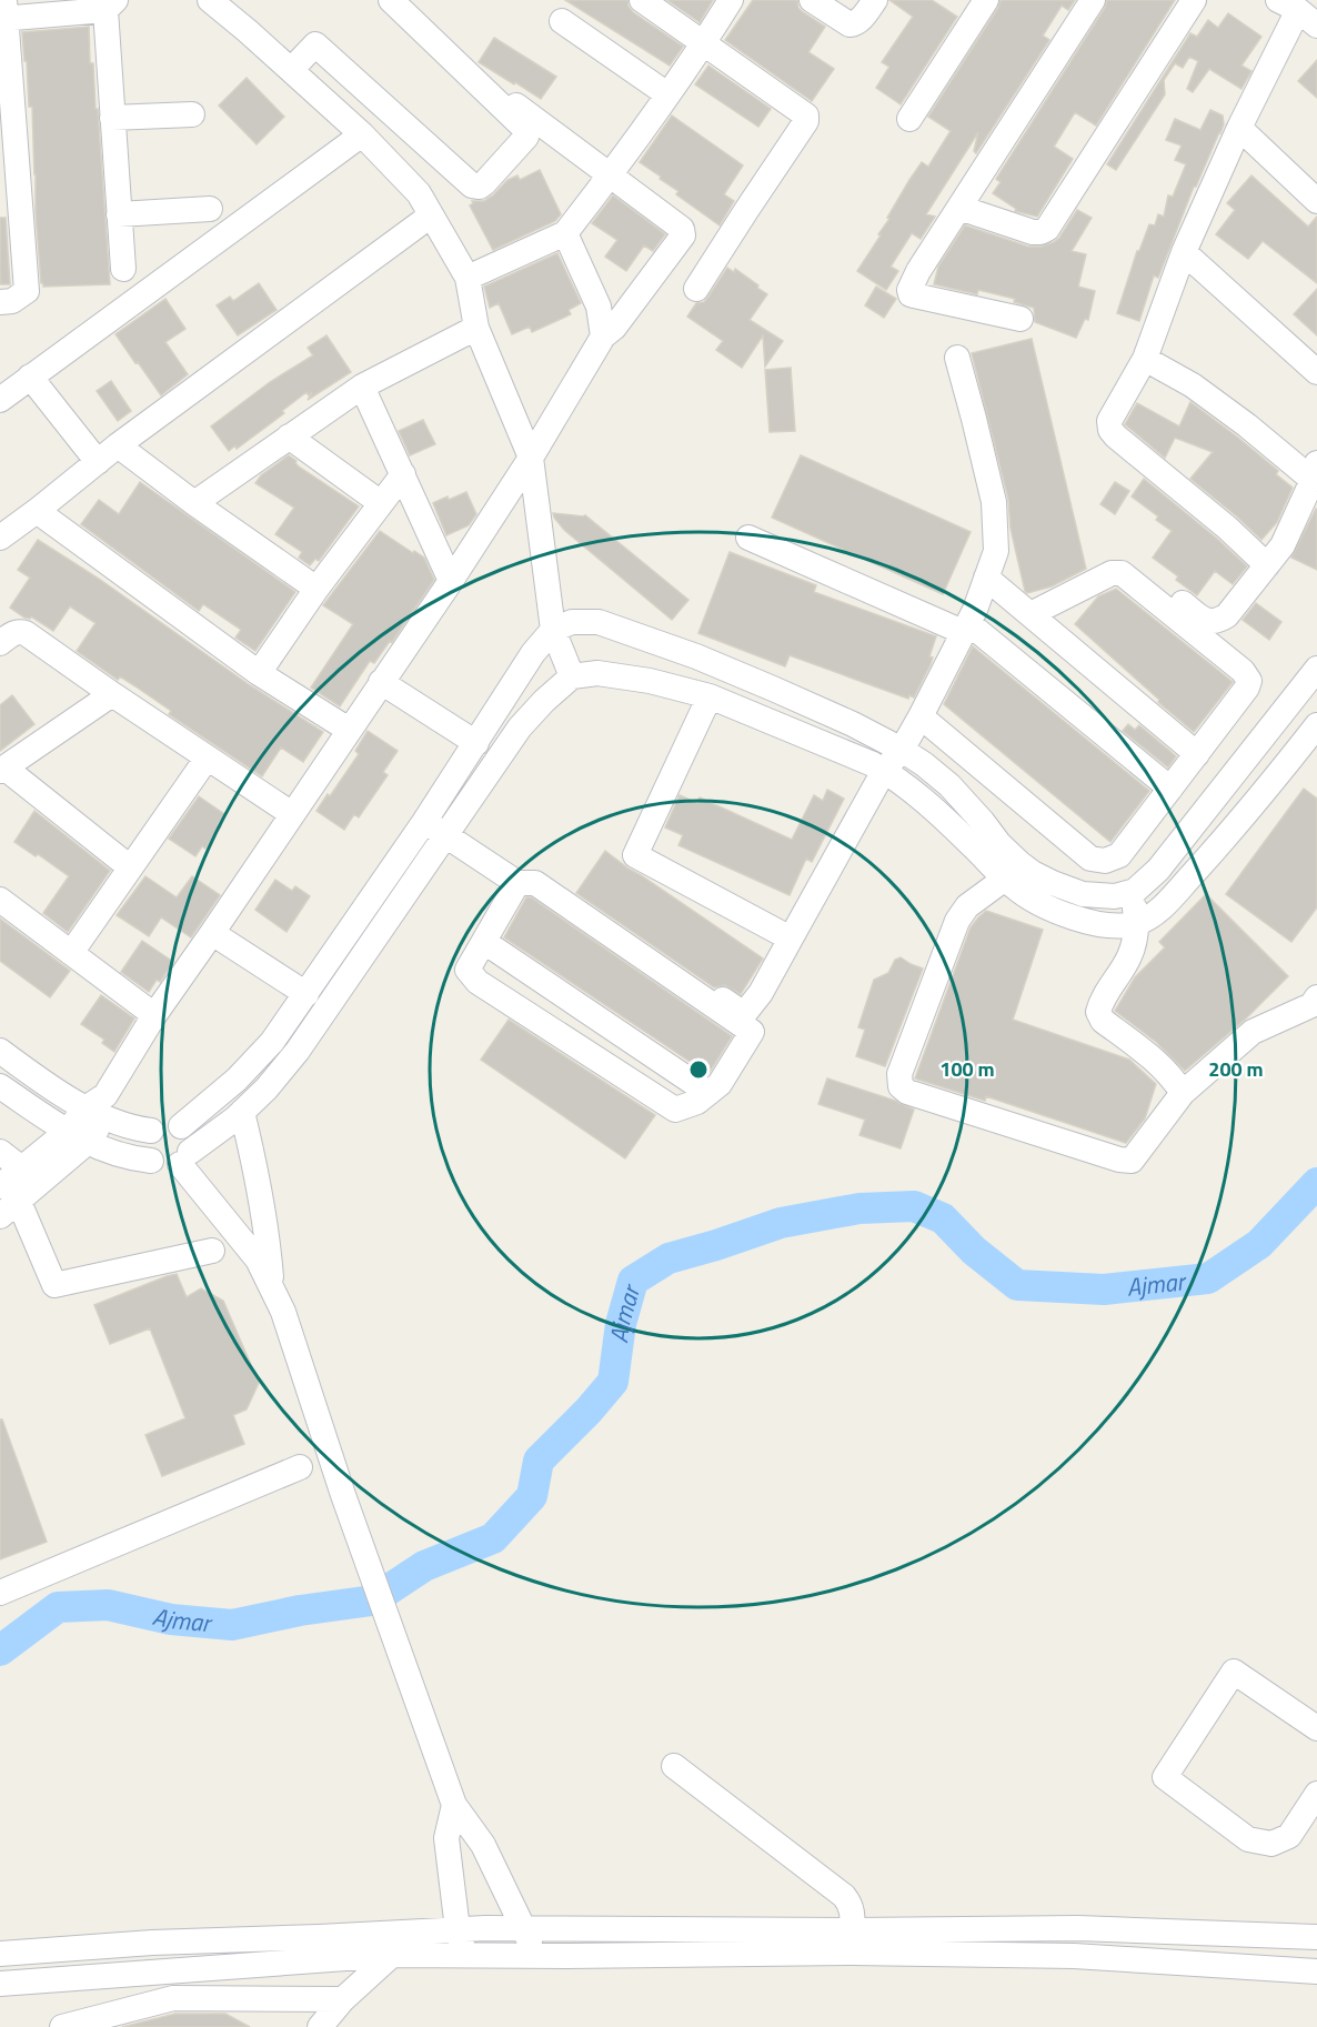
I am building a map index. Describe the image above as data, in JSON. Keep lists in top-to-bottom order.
{
  "water": ["Ajmar"],
  "rings": ["100 m", "200 m"]
}
